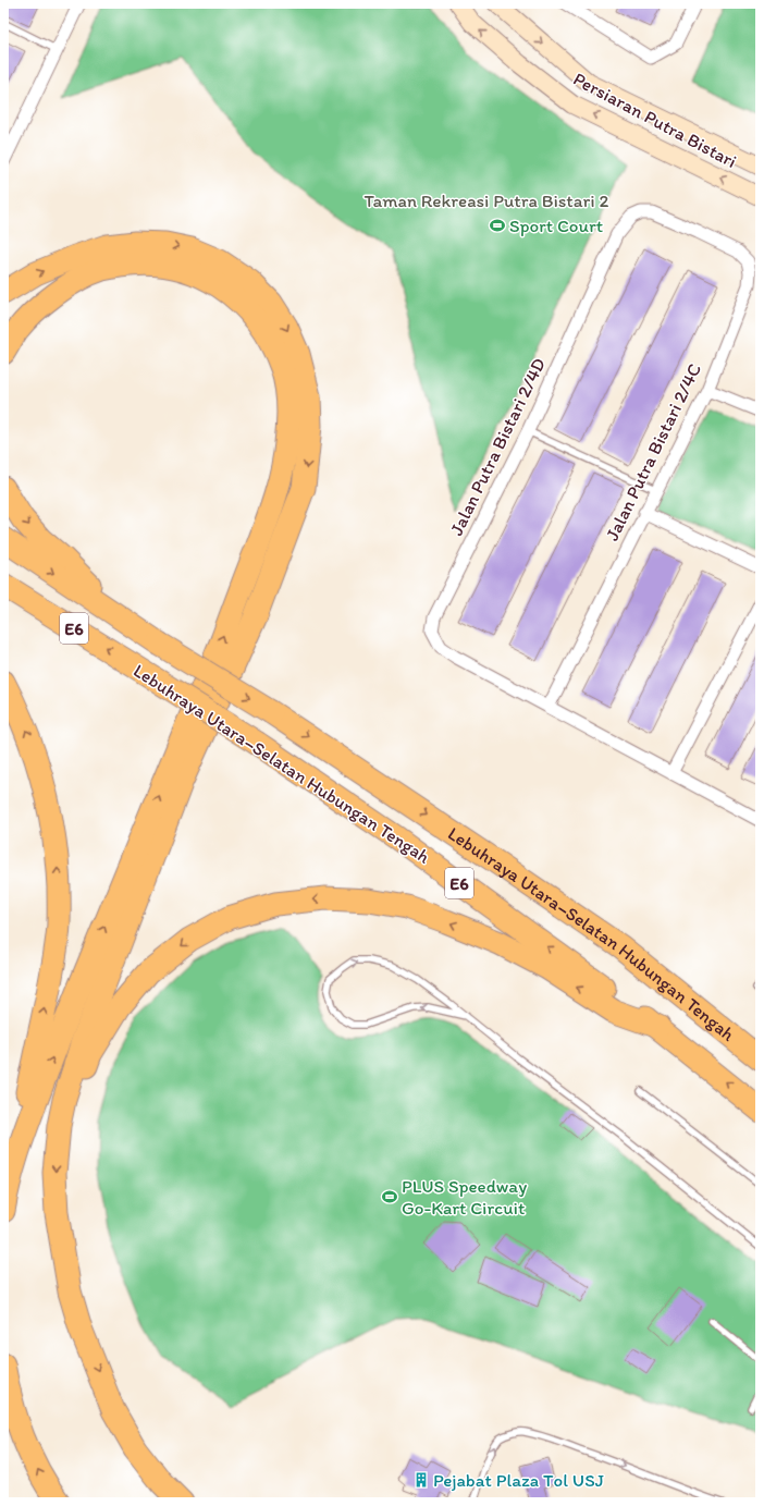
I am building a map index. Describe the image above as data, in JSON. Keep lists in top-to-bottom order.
{
  "streets": {
    "highway": ["E6", "Lebuhraya Utara–Selatan Hubungan Tengah"],
    "main road": ["Persiaran Putra Bistari"],
    "street": ["Jalan Putra Bistari 2/4D", "Jalan Putra Bistari 2/4C"]
  },
  "crossings": [
    ["Jalan Putra Bistari 2/4D", "Jalan Putra Bistari 2/4C"]
  ],
  "parks": ["Taman Rekreasi Putra Bistari 2"],
  "places": {
    "sports": ["Sport Court", "PLUS Speedway Go-Kart Circuit"],
    "building": ["Pejabat Plaza Tol USJ"]
  }
}
